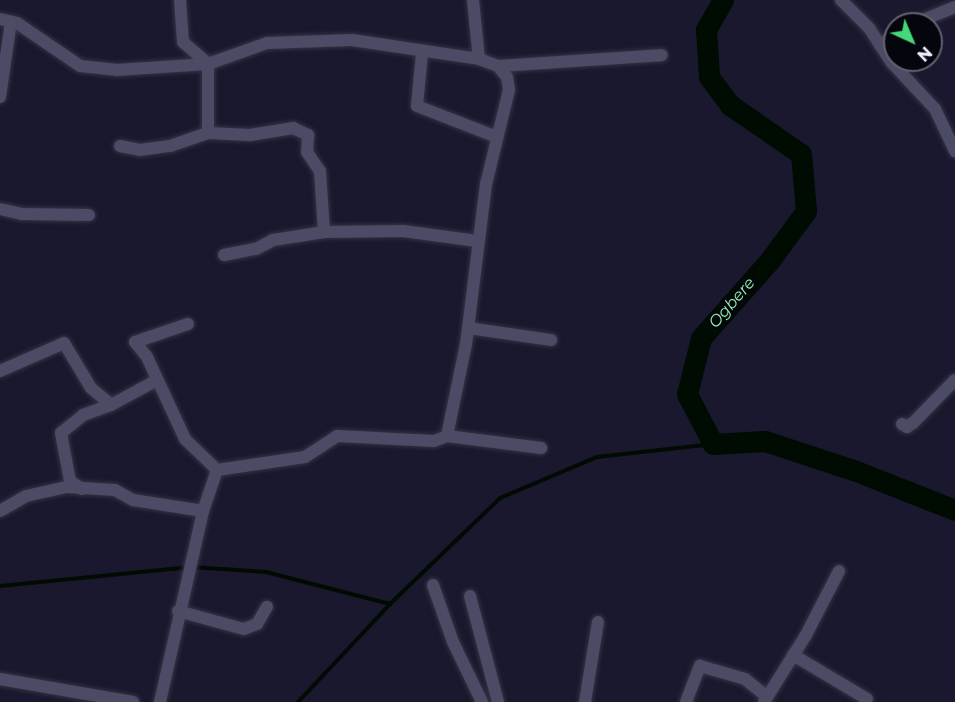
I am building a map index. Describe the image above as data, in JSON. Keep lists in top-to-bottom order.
{
  "water": ["Ogbere"],
  "north": "bottom right"
}
